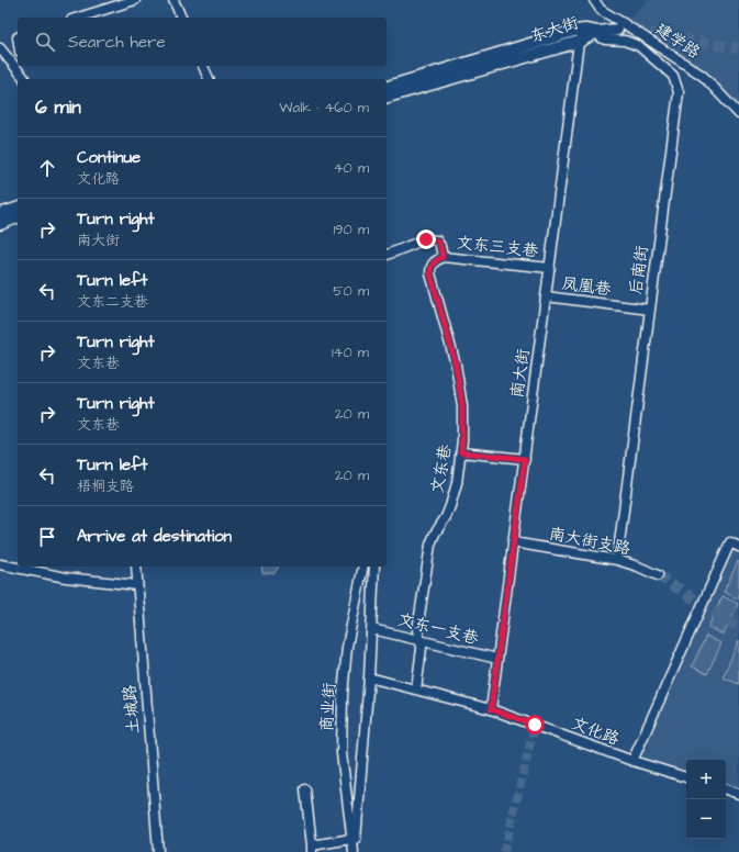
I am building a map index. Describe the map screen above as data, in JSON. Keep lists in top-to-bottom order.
{
  "streets": {
    "main road": ["东大街"],
    "street": [
      "建学路",
      "文东三支巷",
      "后南街",
      "凤凰巷",
      "南大街",
      "文东巷",
      "南大街支路",
      "文东一支巷",
      "商业街",
      "土城路",
      "文化路"
    ]
  },
  "crossings": [
    ["东大街", "后南街"],
    ["东大街", "南大街"],
    ["文东三支巷", "南大街"],
    ["文东三支巷", "文东巷"],
    ["后南街", "凤凰巷"],
    ["后南街", "南大街支路"],
    ["凤凰巷", "南大街"],
    ["南大街", "南大街支路"],
    ["南大街", "文东一支巷"],
    ["南大街", "文化路"],
    ["文东巷", "文东一支巷"],
    ["文东巷", "文化路"],
    ["文东一支巷", "商业街"],
    ["商业街", "文化路"]
  ],
  "page": {
    "search": "Search here",
    "heading": ["6 min", "Walk · 460 m"],
    "list": [
      ["Continue", "文化路", "40 m"],
      ["Turn right", "南大街", "190 m"],
      ["Turn left", "文东二支巷", "50 m"],
      ["Turn right", "文东巷", "140 m"],
      ["Turn right", "文东巷", "20 m"],
      ["Turn left", "梧桐支路", "20 m"],
      "Arrive at destination"
    ],
    "map_buttons": ["+", "−"]
  }
}
